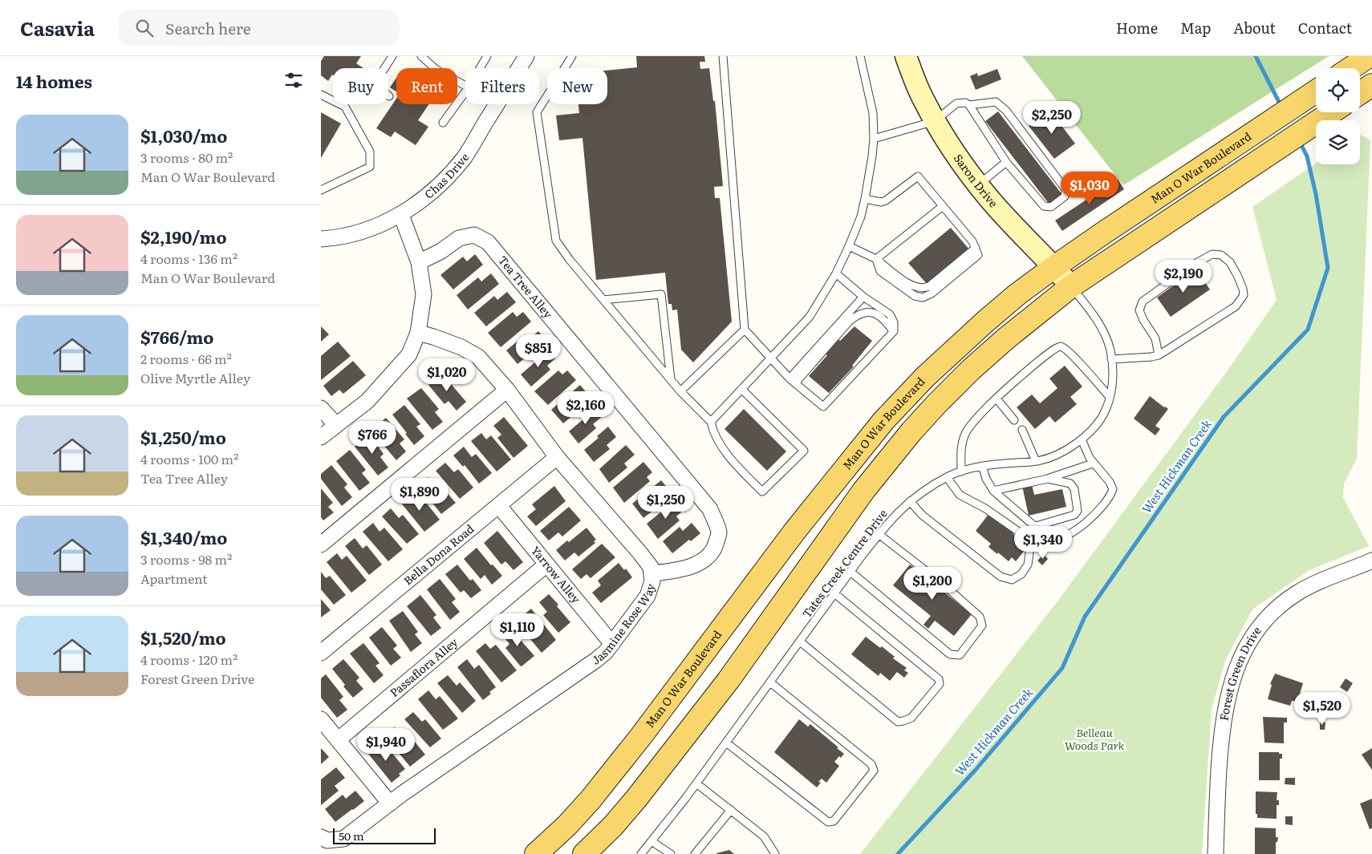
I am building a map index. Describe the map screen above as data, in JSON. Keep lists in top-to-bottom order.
{
  "streets": {
    "main road": ["Man O War Boulevard"],
    "street": [
      "Chas Drive",
      "Saron Drive",
      "Tea Tree Alley",
      "Bella Dona Road",
      "Yarrow Alley",
      "Jasmine Rose Way",
      "Passaflora Alley",
      "Forest Green Drive"
    ],
    "lane": ["Tates Creek Centre Drive"]
  },
  "crossings": [
    ["Man O War Boulevard", "Saron Drive"],
    ["Saron Drive", "Tates Creek Centre Drive"],
    ["Tea Tree Alley", "Jasmine Rose Way"],
    ["Bella Dona Road", "Yarrow Alley"],
    ["Bella Dona Road", "Jasmine Rose Way"],
    ["Yarrow Alley", "Jasmine Rose Way"],
    ["Yarrow Alley", "Passaflora Alley"]
  ],
  "water": ["West Hickman Creek"],
  "parks": ["Belleau Woods Park"],
  "scale_bar": "50 m",
  "page": {
    "header": "Casavia",
    "search": "Search here",
    "nav": [
      "Home",
      "Map",
      "About",
      "Contact"
    ],
    "heading": "14 homes",
    "chip": [
      "Buy",
      "Rent",
      "Filters",
      "New"
    ],
    "price": [
      "$2,250",
      "$1,030",
      "$2,190",
      "$851",
      "$1,020",
      "$2,160",
      "$766",
      "$1,890",
      "$1,250",
      "$1,340",
      "$1,200",
      "$1,110",
      "$1,520",
      "$1,940"
    ],
    "list": [
      {
        "name": "$1,030/mo",
        "note": "3 rooms · 80 m² · Man O War Boulevard"
      },
      {
        "name": "$2,190/mo",
        "note": "4 rooms · 136 m² · Man O War Boulevard"
      },
      {
        "name": "$766/mo",
        "note": "2 rooms · 66 m² · Olive Myrtle Alley"
      },
      {
        "name": "$1,250/mo",
        "note": "4 rooms · 100 m² · Tea Tree Alley"
      },
      {
        "name": "$1,340/mo",
        "note": "3 rooms · 98 m² · Apartment"
      },
      {
        "name": "$1,520/mo",
        "note": "4 rooms · 120 m² · Forest Green Drive"
      }
    ],
    "scale": "50 m"
  }
}
